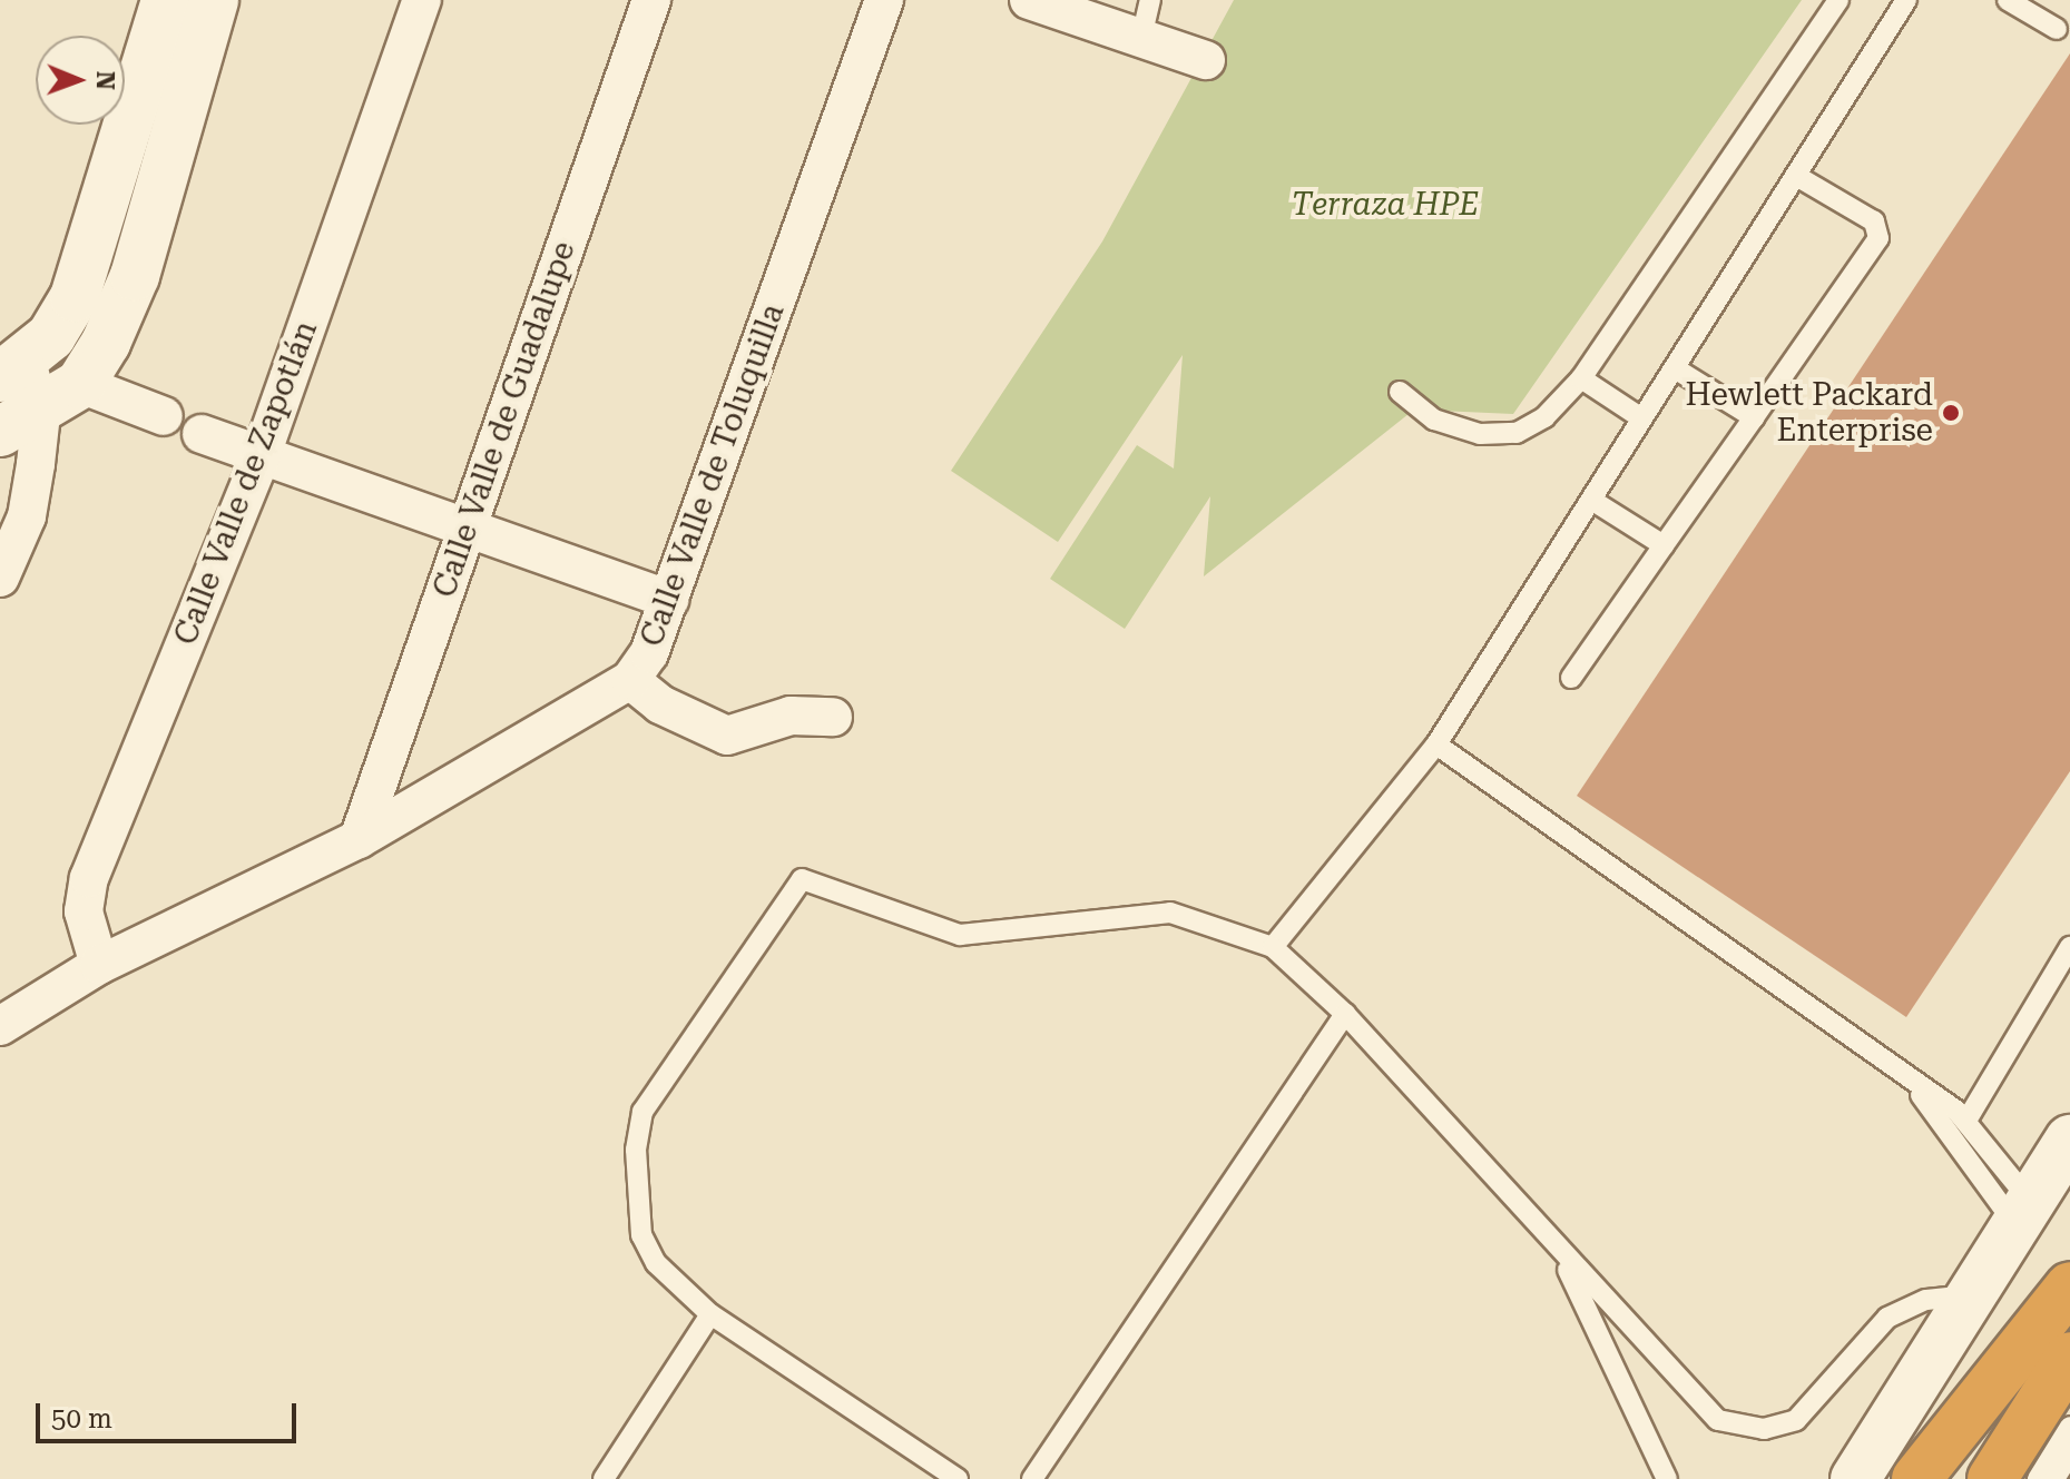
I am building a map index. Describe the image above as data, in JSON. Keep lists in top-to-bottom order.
{
  "streets": {
    "street": ["Calle Valle de Guadalupe", "Calle Valle de Toluquilla", "Calle Valle de Zapotlán"]
  },
  "crossings": [
    ["Calle Valle de Guadalupe", "Calle Valle de Toluquilla"],
    ["Calle Valle de Toluquilla", "Calle Valle de Zapotlán"]
  ],
  "parks": ["Terraza HPE"],
  "places": ["Hewlett Packard Enterprise"],
  "scale_bar": "50 m",
  "north": "right"
}
